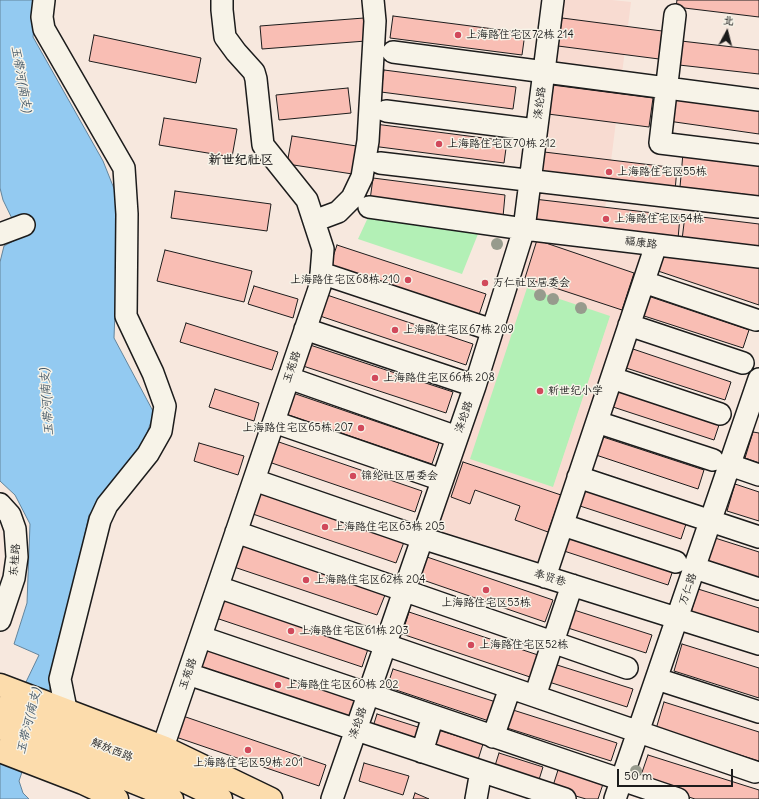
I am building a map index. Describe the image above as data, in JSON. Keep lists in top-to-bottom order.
{
  "streets": {
    "main road": ["解放西路"],
    "street": [
      "涤纶路",
      "福康路",
      "玉苑路",
      "东桂路",
      "奉贤巷",
      "万仁路"
    ]
  },
  "crossings": [
    ["涤纶路", "福康路"],
    ["涤纶路", "奉贤巷"],
    ["玉苑路", "奉贤巷"],
    ["奉贤巷", "万仁路"]
  ],
  "districts": ["新世纪社区"],
  "water": ["玉带河(南支)"],
  "places": [
    "上海路住宅区72栋 214",
    "上海路住宅区70栋 212",
    "上海路住宅区55栋",
    "上海路住宅区54栋",
    "上海路住宅区68栋 210",
    "万仁社区居委会",
    "上海路住宅区67栋 209",
    "上海路住宅区66栋 208",
    "新世纪小学",
    "上海路住宅区65栋 207",
    "锦纶社区居委会",
    "上海路住宅区63栋 205",
    "上海路住宅区62栋 204",
    "上海路住宅区53栋",
    "上海路住宅区61栋 203",
    "上海路住宅区52栋",
    "上海路住宅区60栋 202",
    "上海路住宅区59栋 201"
  ],
  "scale_bar": "50 m",
  "north": "top"
}
